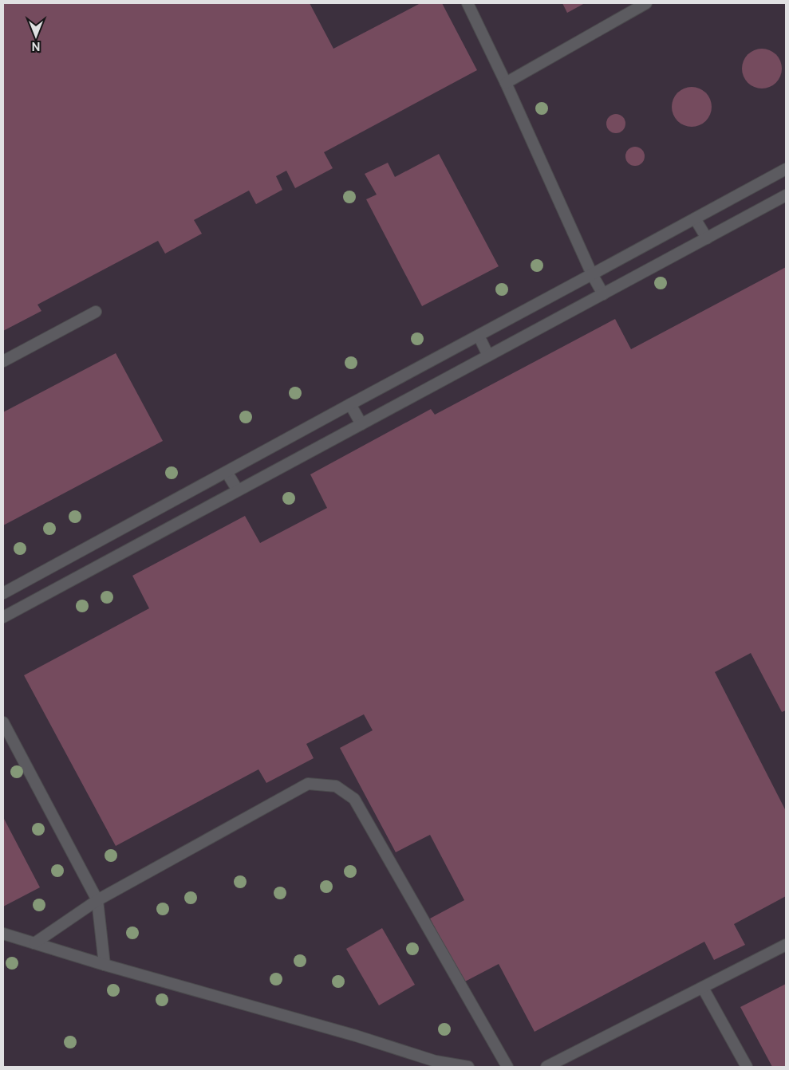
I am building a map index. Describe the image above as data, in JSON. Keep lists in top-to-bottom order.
{
  "north": "bottom"
}
